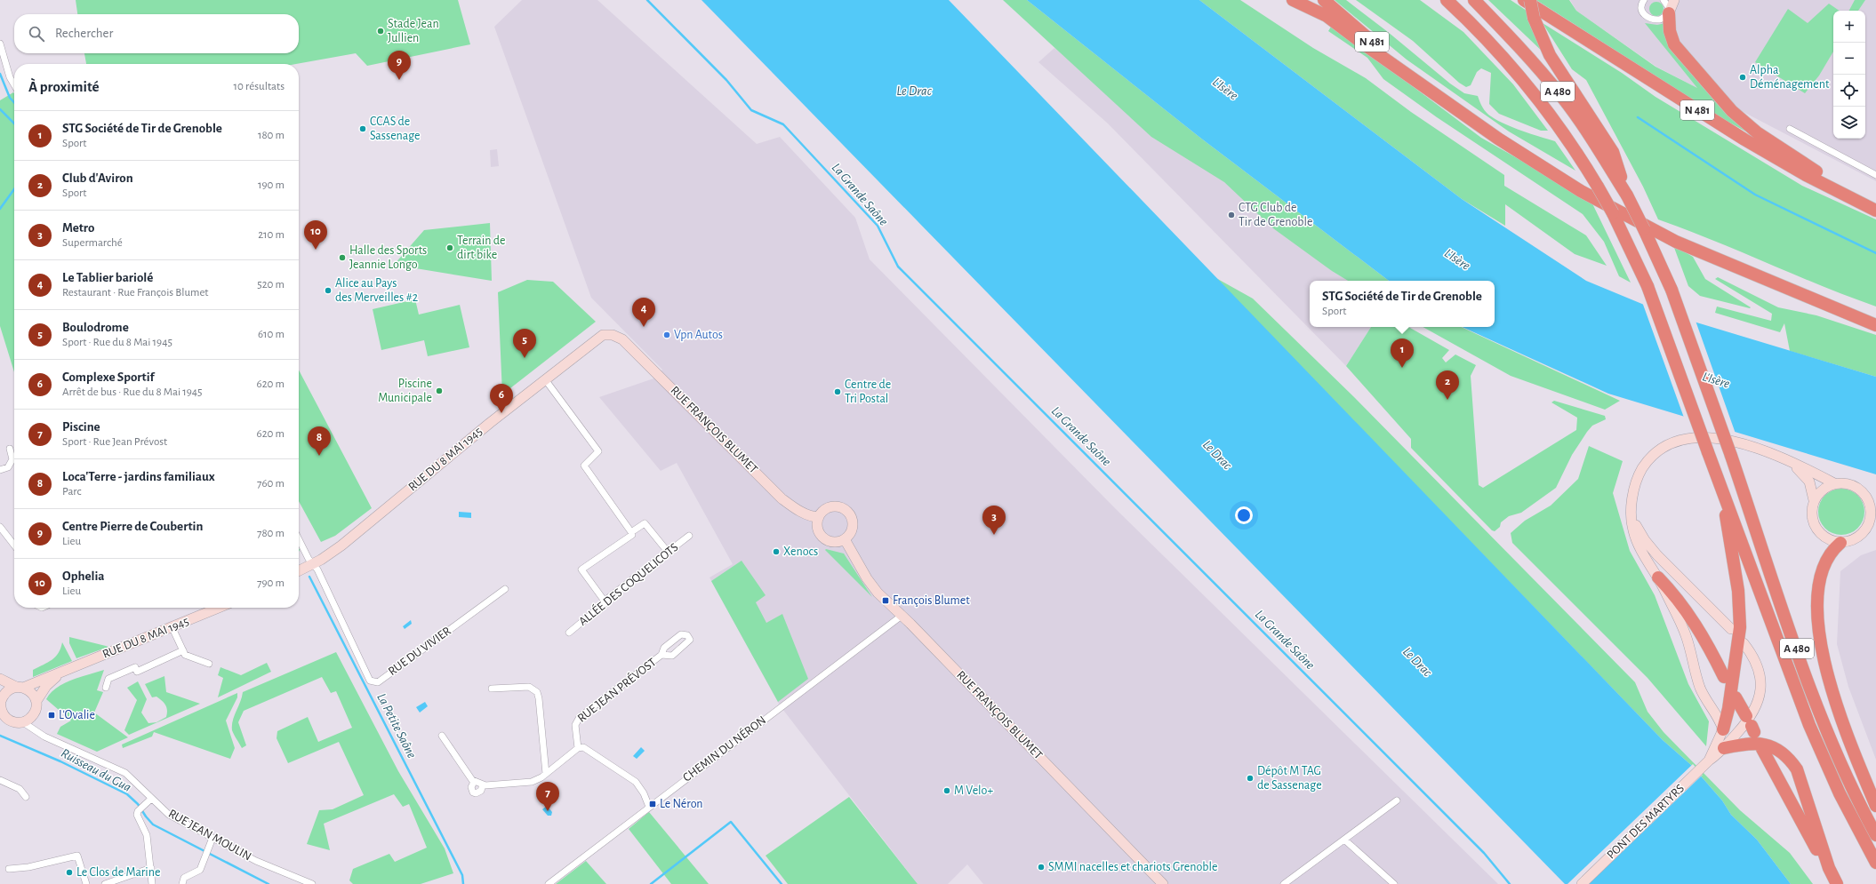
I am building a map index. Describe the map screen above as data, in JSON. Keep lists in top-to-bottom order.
{
  "streets": {
    "highway": ["N 481", "A 480"],
    "street": [
      "RUE FRANÇOIS BLUMET",
      "RUE DU 8 MAI 1945",
      "ALLÉE DES COQUELICOTS",
      "RUE DU VIVIER",
      "RUE JEAN PRÉVOST",
      "CHEMIN DU NÉRON",
      "PONT DES MARTYRS",
      "RUE JEAN MOULIN"
    ]
  },
  "crossings": [
    ["RUE FRANÇOIS BLUMET", "RUE DU 8 MAI 1945"],
    ["RUE FRANÇOIS BLUMET", "CHEMIN DU NÉRON"],
    ["RUE DU 8 MAI 1945", "RUE DU VIVIER"],
    ["RUE DU 8 MAI 1945", "RUE JEAN MOULIN"]
  ],
  "water": [
    "L'Isère",
    "Le Drac",
    "La Grande Saône",
    "La Petite Saône",
    "Ruisseau du Gua"
  ],
  "places": {
    "other": [
      "Stade Jean Jullien",
      "Alpha Déménagement",
      "CCAS de Sassenage",
      "CTG Club de Tir de Grenoble",
      "Terrain de dirt bike",
      "Halle des Sports Jeannie Longo",
      "Alice au Pays des Merveilles #2",
      "Vpn Autos",
      "Piscine Municipale",
      "Centre de Tri Postal",
      "Xenocs",
      "Dépôt M TAG de Sassenage",
      "M Velo+",
      "SMMI nacelles et chariots Grenoble",
      "Le Clos de Marine"
    ],
    "transit": ["François Blumet", "L'Ovalie", "Le Néron"]
  },
  "page": {
    "map_buttons": ["+", "−"],
    "search": "Rechercher",
    "pins": [
      "9",
      "10",
      "4",
      "5",
      "1",
      "2",
      "6",
      "8",
      "3",
      "7"
    ],
    "heading": ["À proximité", "10 résultats"],
    "list": [
      {
        "mark": "1",
        "name": "STG Société de Tir de Grenoble",
        "note": "Sport",
        "value": "180 m"
      },
      {
        "mark": "2",
        "name": "Club d'Aviron",
        "note": "Sport",
        "value": "190 m"
      },
      {
        "mark": "3",
        "name": "Metro",
        "note": "Supermarché",
        "value": "210 m"
      },
      {
        "mark": "4",
        "name": "Le Tablier bariolé",
        "note": "Restaurant · Rue François Blumet",
        "value": "520 m"
      },
      {
        "mark": "5",
        "name": "Boulodrome",
        "note": "Sport · Rue du 8 Mai 1945",
        "value": "610 m"
      },
      {
        "mark": "6",
        "name": "Complexe Sportif",
        "note": "Arrêt de bus · Rue du 8 Mai 1945",
        "value": "620 m"
      },
      {
        "mark": "7",
        "name": "Piscine",
        "note": "Sport · Rue Jean Prévost",
        "value": "620 m"
      },
      {
        "mark": "8",
        "name": "Loca'Terre - jardins familiaux",
        "note": "Parc",
        "value": "760 m"
      },
      {
        "mark": "9",
        "name": "Centre Pierre de Coubertin",
        "note": "Lieu",
        "value": "780 m"
      },
      {
        "mark": "10",
        "name": "Ophelia",
        "note": "Lieu",
        "value": "790 m"
      }
    ],
    "popup": ["STG Société de Tir de Grenoble", "Sport"]
  }
}
